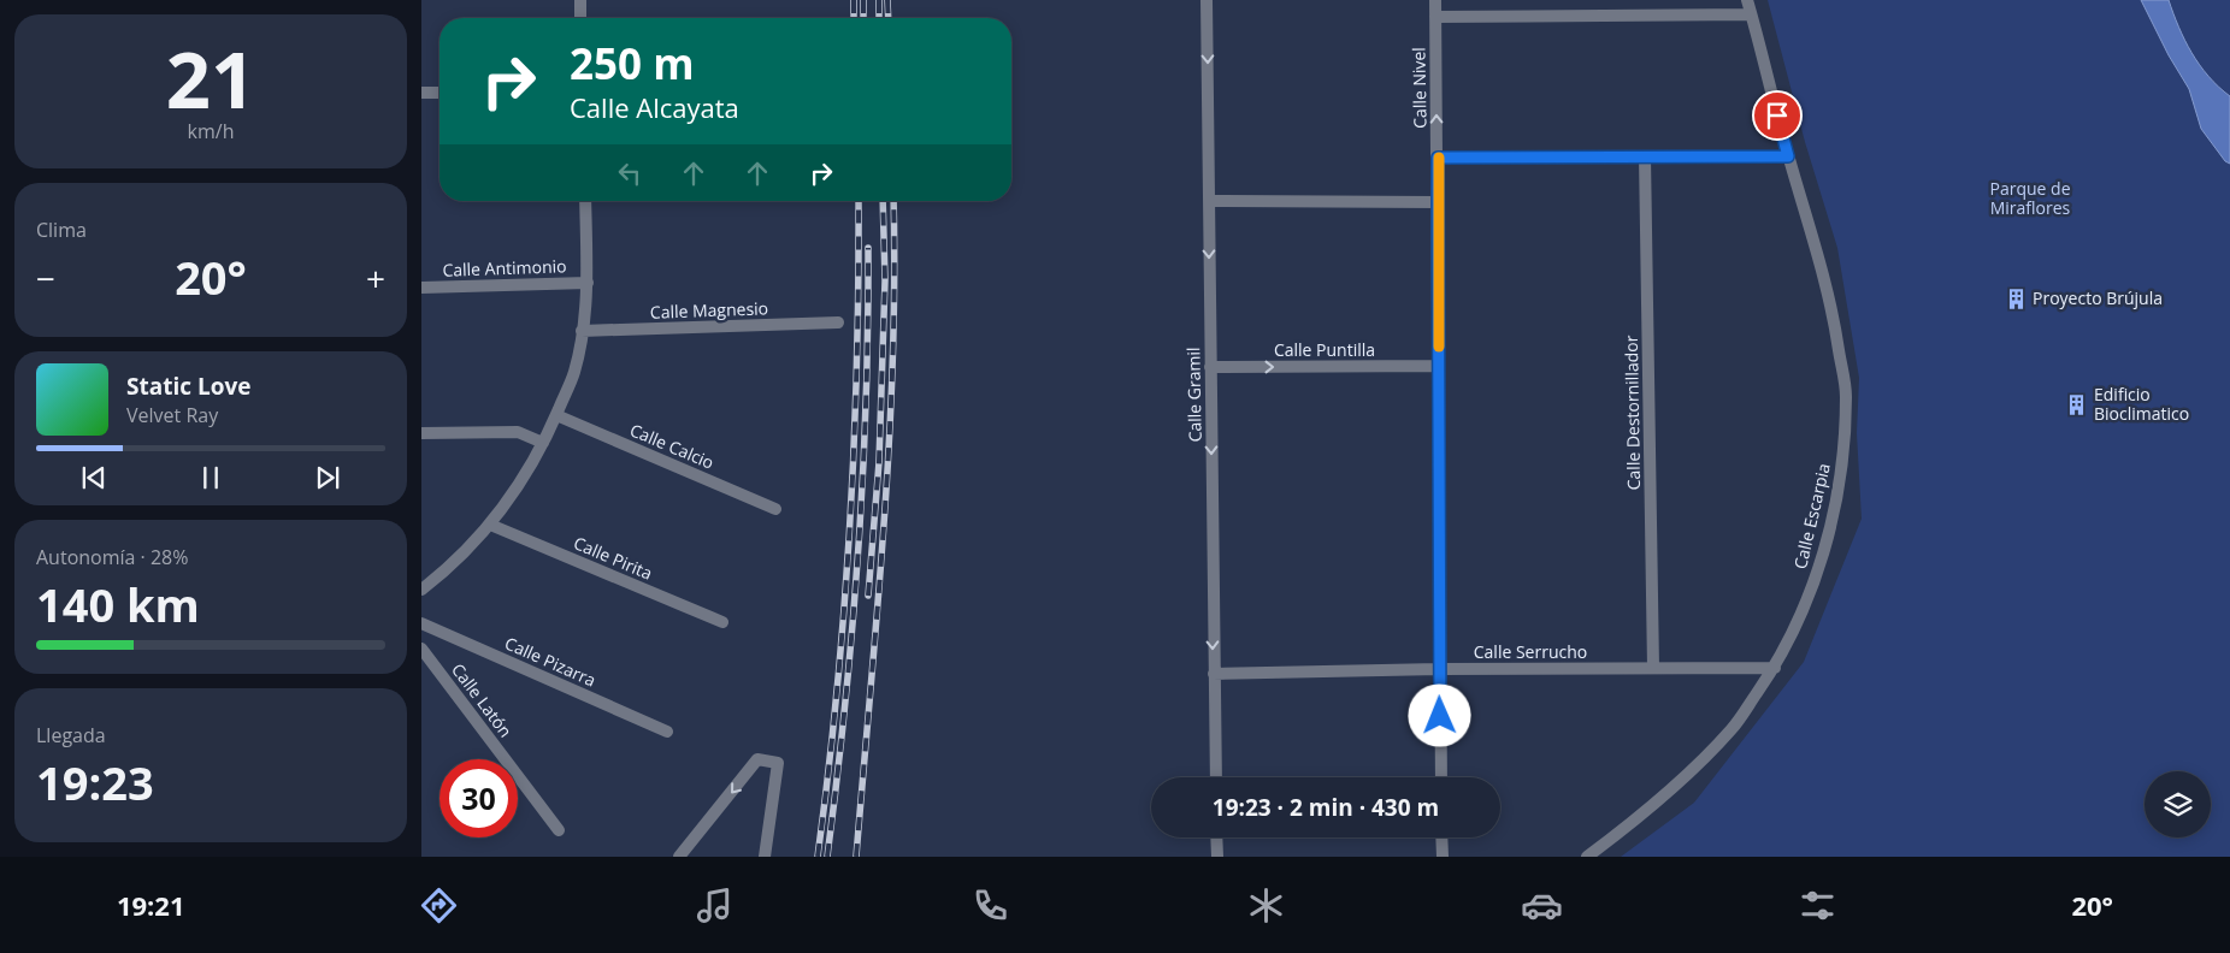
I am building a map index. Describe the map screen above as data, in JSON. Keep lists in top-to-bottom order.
{
  "streets": {
    "street": [
      "Calle Nivel",
      "Calle Antimonio",
      "Calle Magnesio",
      "Calle Puntilla",
      "Calle Gramil",
      "Calle Destornillador",
      "Calle Calcio",
      "Calle Escarpia",
      "Calle Pirita",
      "Calle Serrucho",
      "Calle Pizarra",
      "Calle Latón"
    ]
  },
  "crossings": [
    ["Calle Nivel", "Calle Puntilla"],
    ["Calle Nivel", "Calle Serrucho"],
    ["Calle Puntilla", "Calle Gramil"],
    ["Calle Gramil", "Calle Serrucho"],
    ["Calle Destornillador", "Calle Serrucho"],
    ["Calle Escarpia", "Calle Serrucho"]
  ],
  "one_way": ["Calle Puntilla", "Calle Gramil"],
  "parks": ["Parque de Miraflores"],
  "places": {
    "building": ["Proyecto Brújula", "Edificio Bioclimatico"]
  },
  "page": {
    "tile": [
      ["21", "km/h"],
      "Clima",
      ["Autonomía · 28%", "140 km"],
      ["Llegada", "19:23"]
    ],
    "turn": ["250 m", "Calle Alcayata"],
    "heat": ["−", "20°", "+"],
    "song": ["Static Love", "Velvet Ray"],
    "limit": "30",
    "trip": "19:23 · 2 min · 430 m",
    "tabs": ["19:21", "20°"]
  }
}
